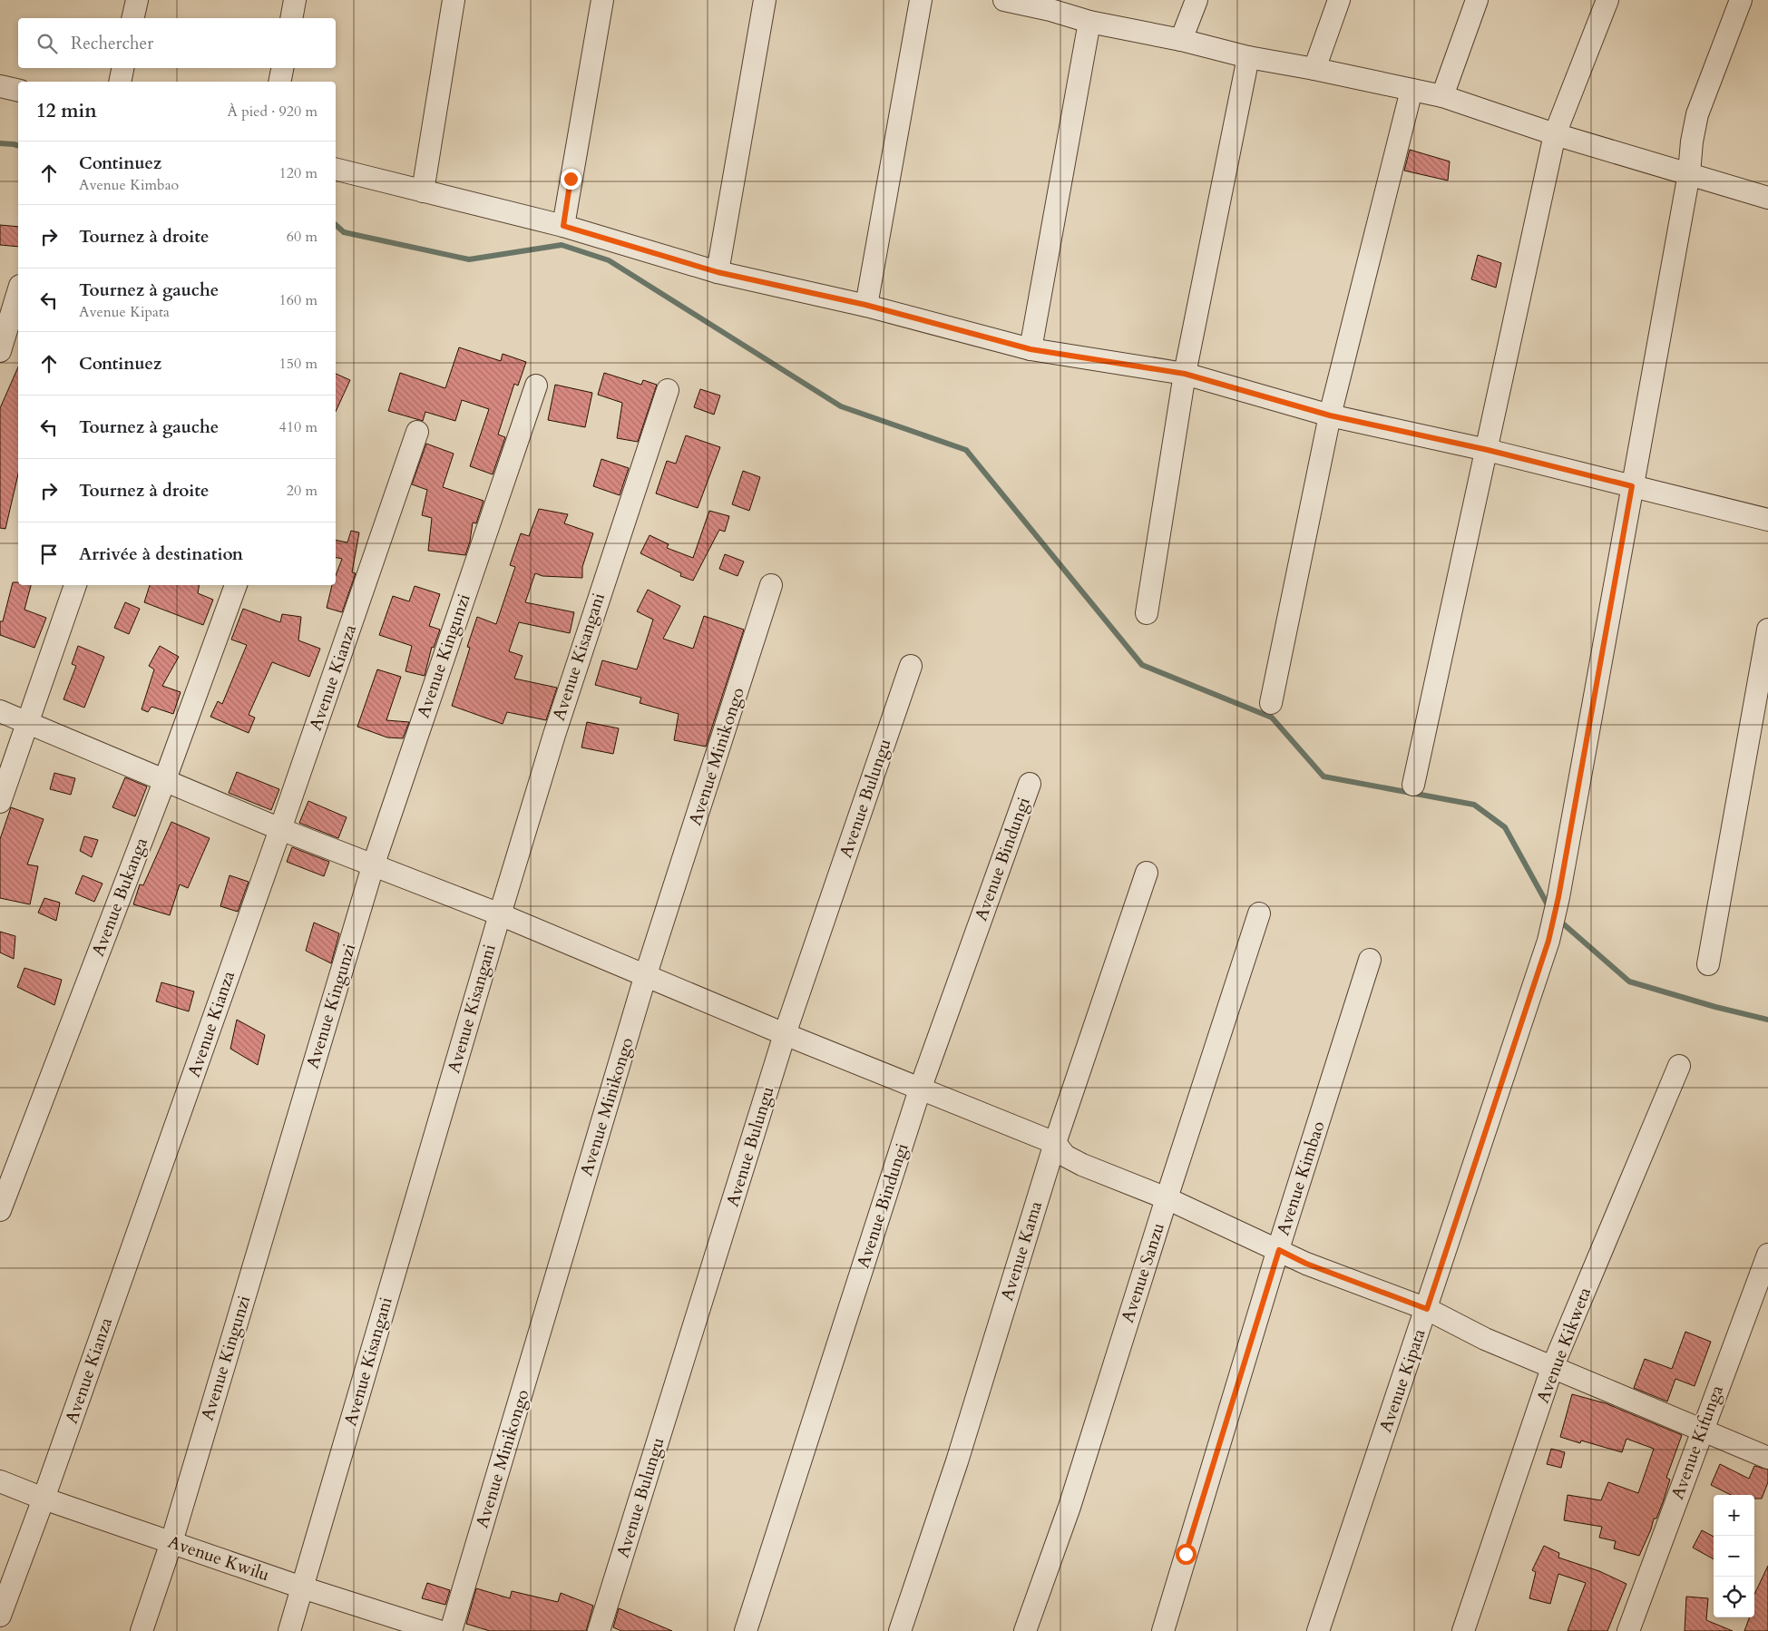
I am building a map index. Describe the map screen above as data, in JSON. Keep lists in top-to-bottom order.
{
  "streets": {
    "street": [
      "Avenue Kingunzi",
      "Avenue Kisangani",
      "Avenue Kianza",
      "Avenue Minikongo",
      "Avenue Bulungu",
      "Avenue Bindungi",
      "Avenue Bukanga",
      "Avenue Kimbao",
      "Avenue Kama",
      "Avenue Sanzu",
      "Avenue Kikweta",
      "Avenue Kipata",
      "Avenue Kifunga",
      "Avenue Kwilu"
    ]
  },
  "crossings": [
    ["Avenue Kingunzi", "Avenue Kwilu"],
    ["Avenue Kisangani", "Avenue Kwilu"],
    ["Avenue Kianza", "Avenue Kwilu"]
  ],
  "page": {
    "search": "Rechercher",
    "heading": ["12 min", "À pied · 920 m"],
    "list": [
      ["Continuez", "Avenue Kimbao", "120 m"],
      ["Tournez à droite", "60 m"],
      ["Tournez à gauche", "Avenue Kipata", "160 m"],
      ["Continuez", "150 m"],
      ["Tournez à gauche", "410 m"],
      ["Tournez à droite", "20 m"],
      "Arrivée à destination"
    ],
    "map_buttons": ["+", "−"]
  }
}
